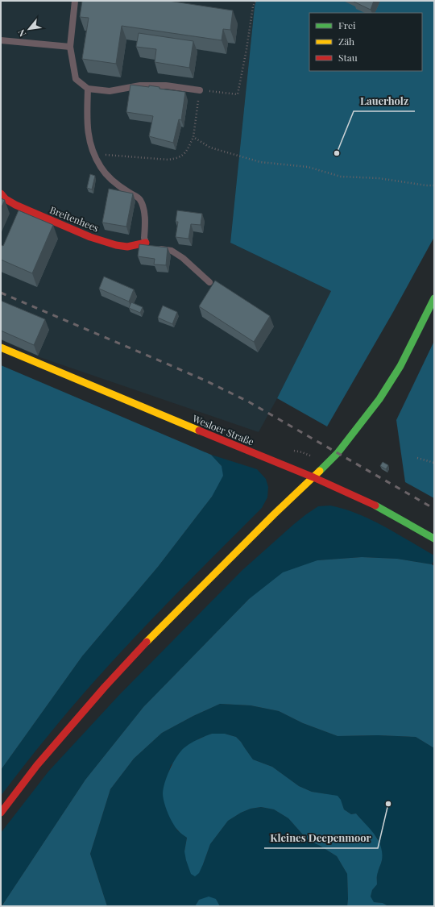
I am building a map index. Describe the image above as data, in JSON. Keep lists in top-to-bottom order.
{
  "streets": {
    "main road": ["Breitenhees", "Wesloer Straße"]
  },
  "places": ["Lauerholz", "Kleines Deepenmoor"],
  "legend": ["Frei", "Zäh", "Stau"],
  "north": "bottom left"
}
